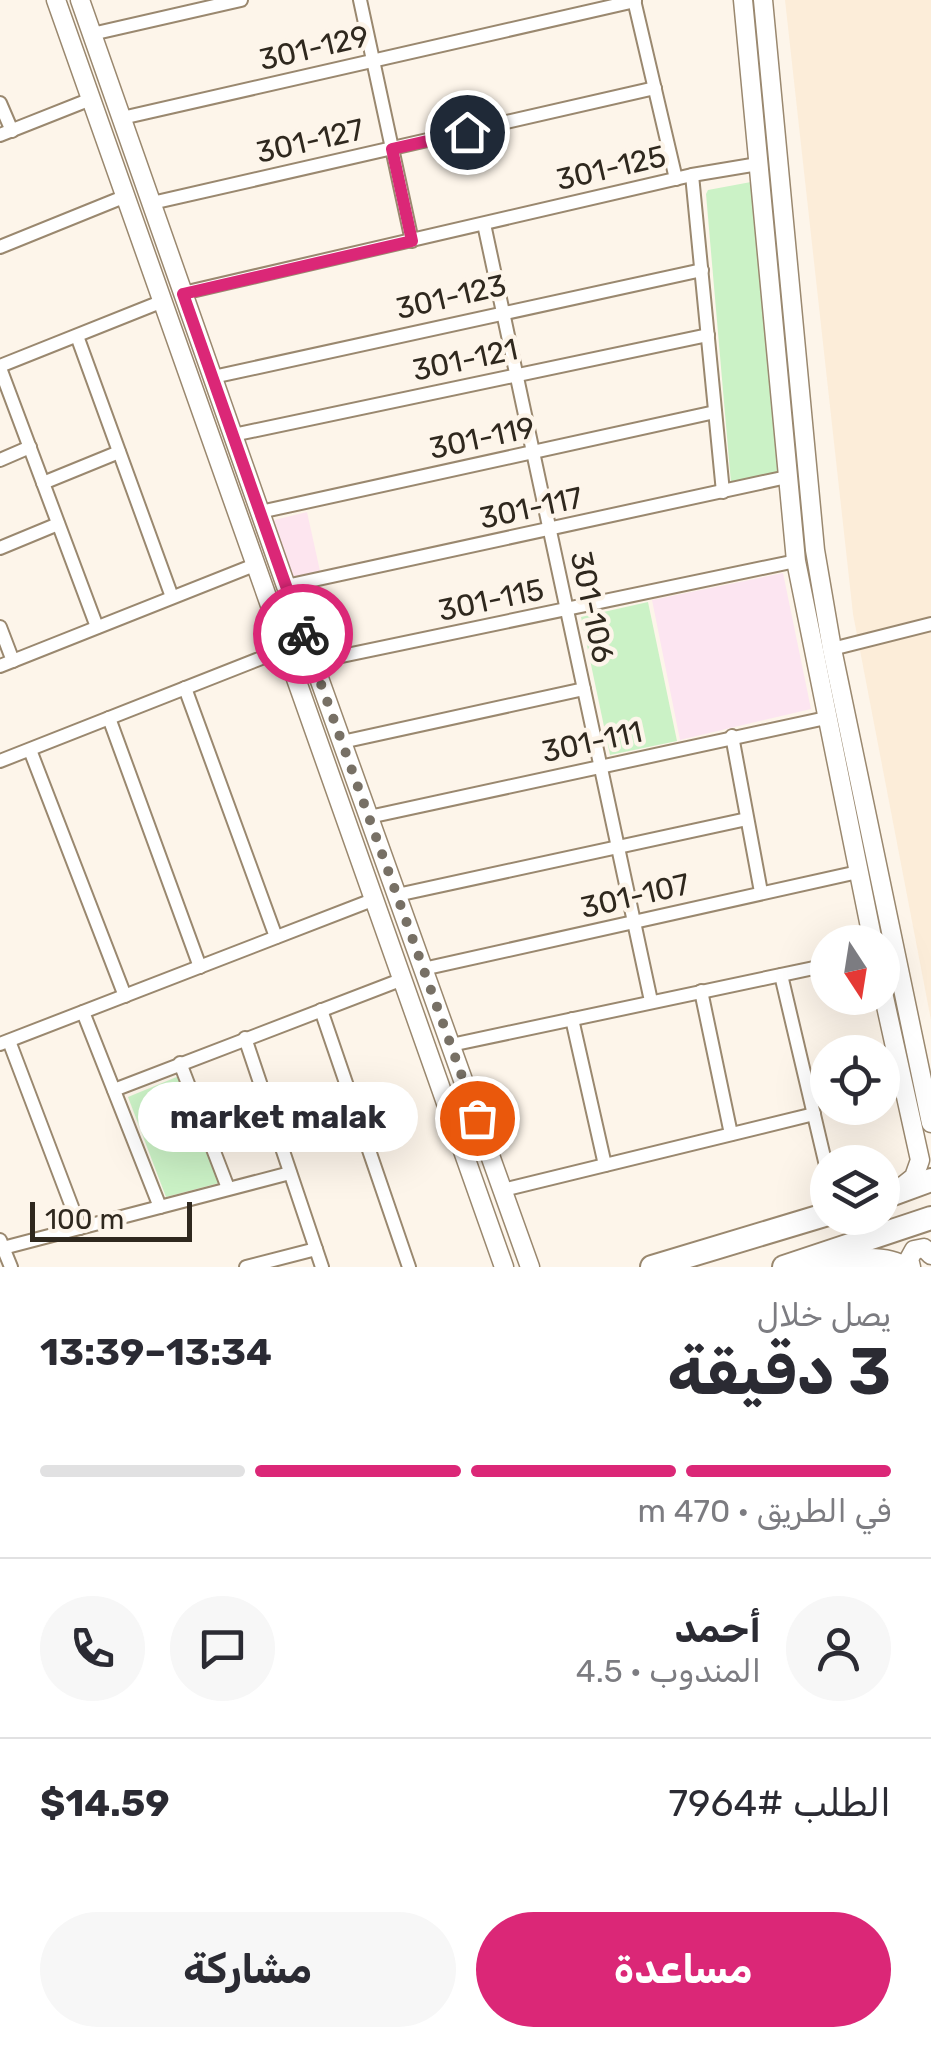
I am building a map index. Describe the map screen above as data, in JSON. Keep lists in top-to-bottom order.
{
  "streets": {
    "street": [
      "301-129",
      "301-127",
      "301-125",
      "301-123",
      "301-121",
      "301-119",
      "301-117",
      "301-115",
      "301-106",
      "301-111",
      "301-107"
    ]
  },
  "crossings": [
    ["301-125", "301-106"],
    ["301-123", "301-106"],
    ["301-121", "301-106"],
    ["301-119", "301-106"],
    ["301-117", "301-106"],
    ["301-115", "301-106"],
    ["301-106", "301-111"],
    ["301-106", "301-107"]
  ],
  "places": ["market malak"],
  "scale_bar": "100 m",
  "north": "bottom",
  "page": {
    "bubble": "market malak",
    "scale": "100 m",
    "heading": ["3 دقيقة", "يصل خلال", "13:34–13:39"],
    "panel": [
      "أحمد",
      "المندوب · 4.5",
      "الطلب #7964",
      "$14.59"
    ],
    "bar": "في الطريق · 470 m",
    "buttons": ["مساعدة", "مشاركة"]
  }
}
